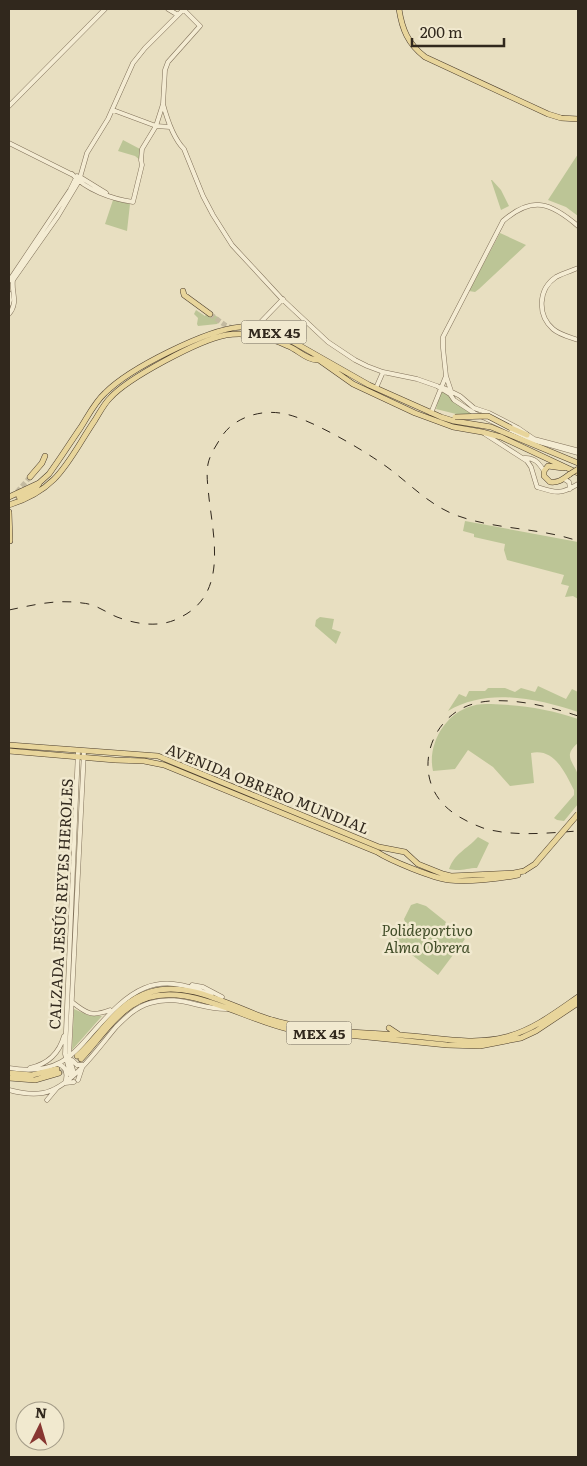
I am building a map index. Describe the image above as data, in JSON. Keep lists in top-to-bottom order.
{
  "streets": {
    "main road": ["MEX 45", "AVENIDA OBRERO MUNDIAL"],
    "street": ["CALZADA JESÚS REYES HEROLES"]
  },
  "crossings": [
    ["MEX 45", "CALZADA JESÚS REYES HEROLES"],
    ["AVENIDA OBRERO MUNDIAL", "CALZADA JESÚS REYES HEROLES"]
  ],
  "parks": ["Polideportivo Alma Obrera"],
  "scale_bar": "200 m",
  "north": "top"
}
